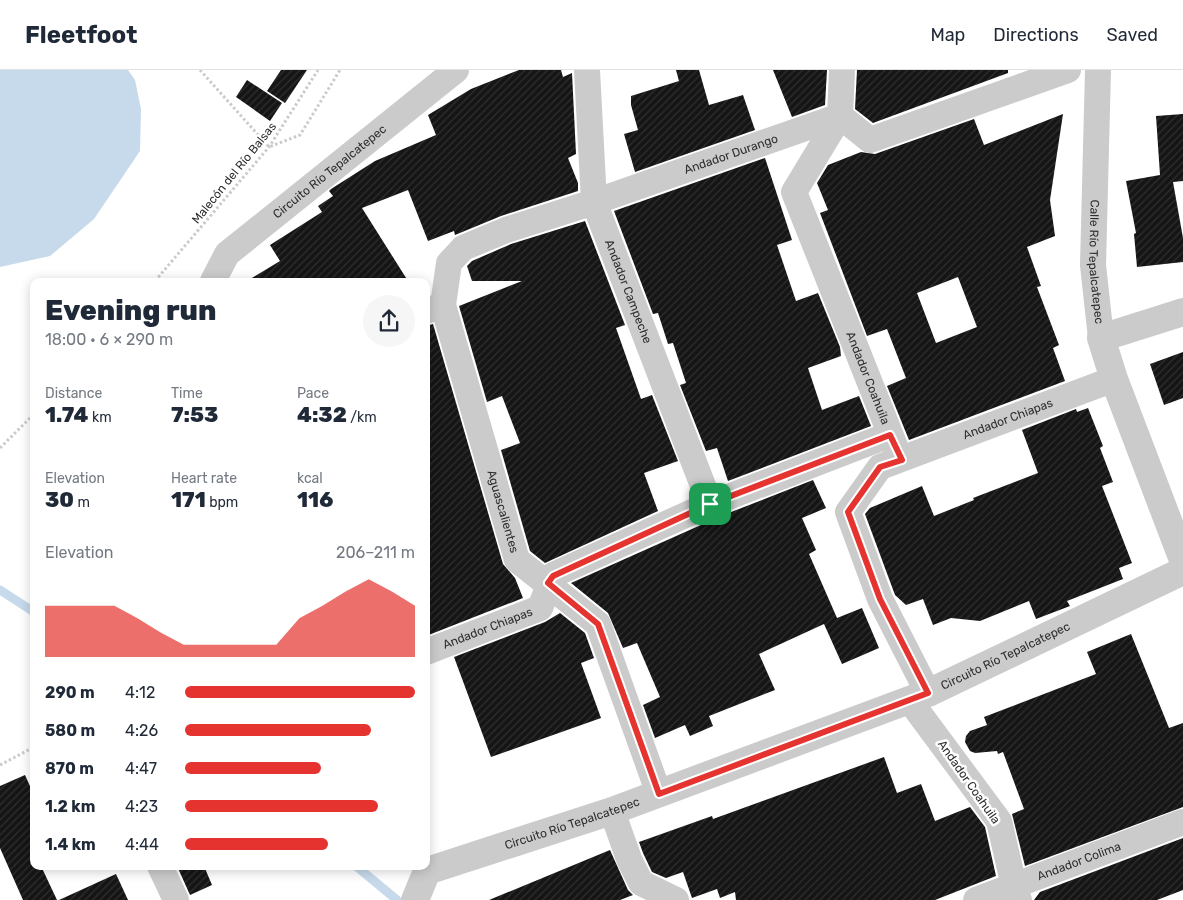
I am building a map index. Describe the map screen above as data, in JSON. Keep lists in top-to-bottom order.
{
  "streets": {
    "street": [
      "Andador Durango",
      "Circuito Río Tepalcatepec",
      "Calle Río Tepalcatepec",
      "Andador Campeche",
      "Andador Coahuila",
      "Andador Chiapas",
      "Aguascalientes",
      "Andador Colima"
    ],
    "path": ["Malecón del Río Balsas"]
  },
  "crossings": [
    ["Andador Durango", "Andador Campeche"],
    ["Andador Durango", "Andador Coahuila"],
    ["Andador Durango", "Aguascalientes"],
    ["Circuito Río Tepalcatepec", "Andador Coahuila"],
    ["Circuito Río Tepalcatepec", "Aguascalientes"],
    ["Calle Río Tepalcatepec", "Andador Chiapas"],
    ["Andador Coahuila", "Andador Chiapas"],
    ["Andador Coahuila", "Andador Colima"],
    ["Andador Chiapas", "Aguascalientes"]
  ],
  "page": {
    "header": "Fleetfoot",
    "nav": ["Map", "Directions", "Saved"],
    "heading": ["Evening run", "18:00 · 6 × 290 m"],
    "stats": [
      ["Distance", "1.74 km"],
      ["Time", "7:53"],
      ["Pace", "4:32 /km"],
      ["Elevation", "30 m"],
      ["Heart rate", "171 bpm"],
      ["kcal", "116"]
    ],
    "chart": ["Elevation", "206–211 m"],
    "list": [
      {
        "name": "290 m",
        "note": "4:12"
      },
      {
        "name": "580 m",
        "note": "4:26"
      },
      {
        "name": "870 m",
        "note": "4:47"
      },
      {
        "name": "1.2 km",
        "note": "4:23"
      },
      {
        "name": "1.4 km",
        "note": "4:44"
      }
    ]
  }
}
